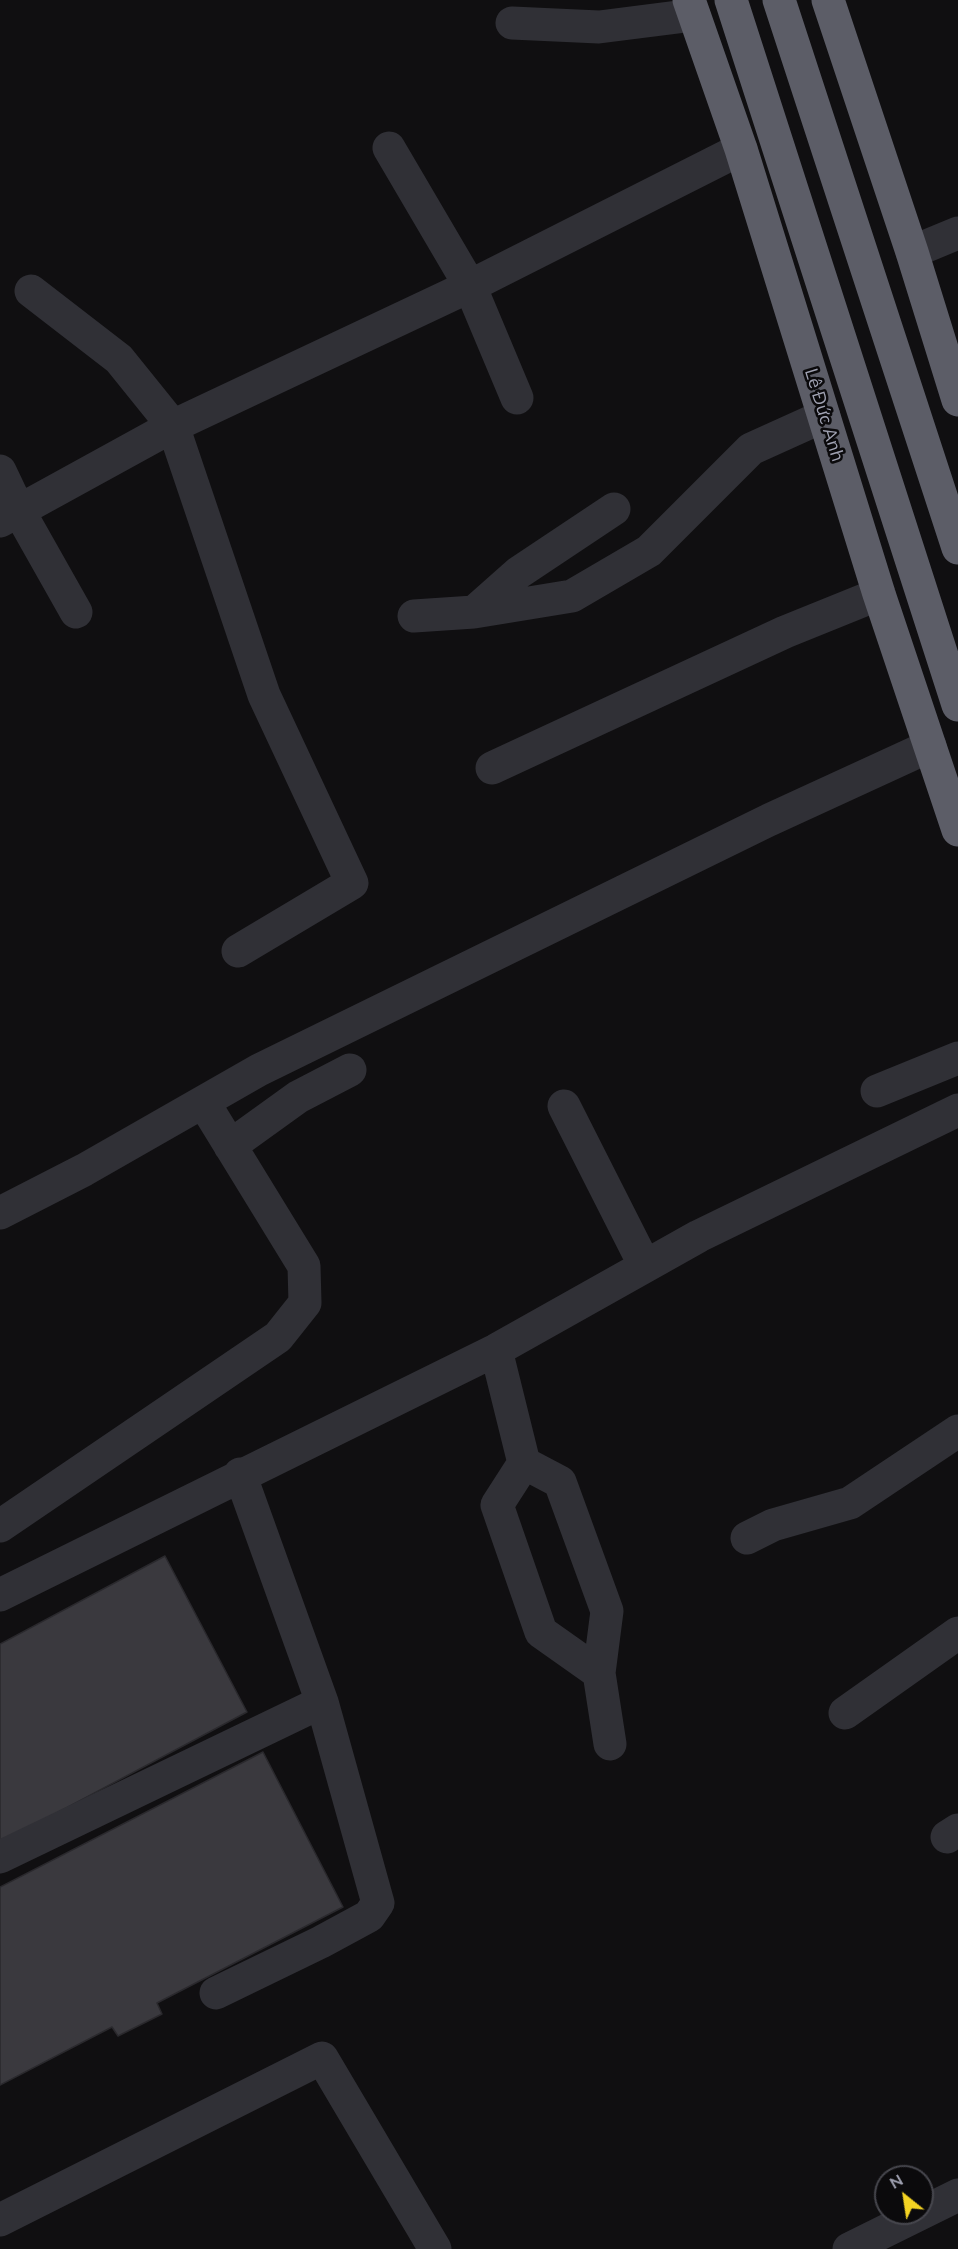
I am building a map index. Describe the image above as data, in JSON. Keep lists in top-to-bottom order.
{
  "streets": {
    "highway": ["Lê Đức Anh"]
  },
  "north": "top left"
}
